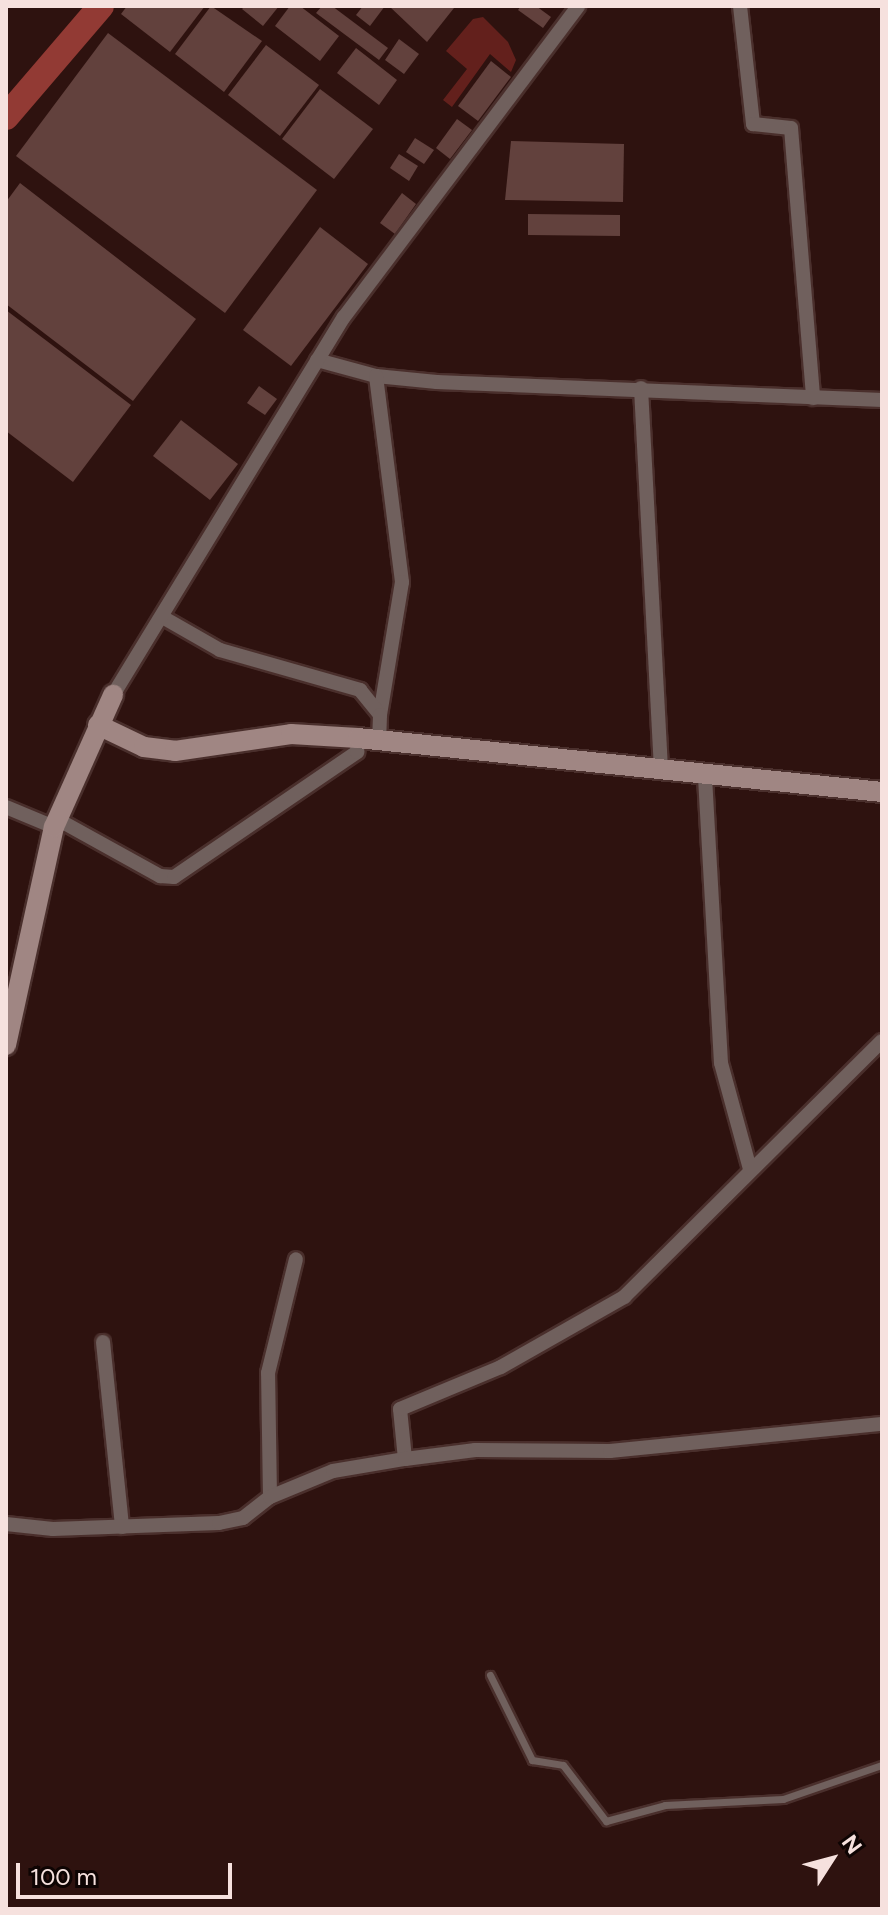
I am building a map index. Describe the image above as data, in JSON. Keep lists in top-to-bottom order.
{
  "scale_bar": "100 m",
  "north": "top right"
}
